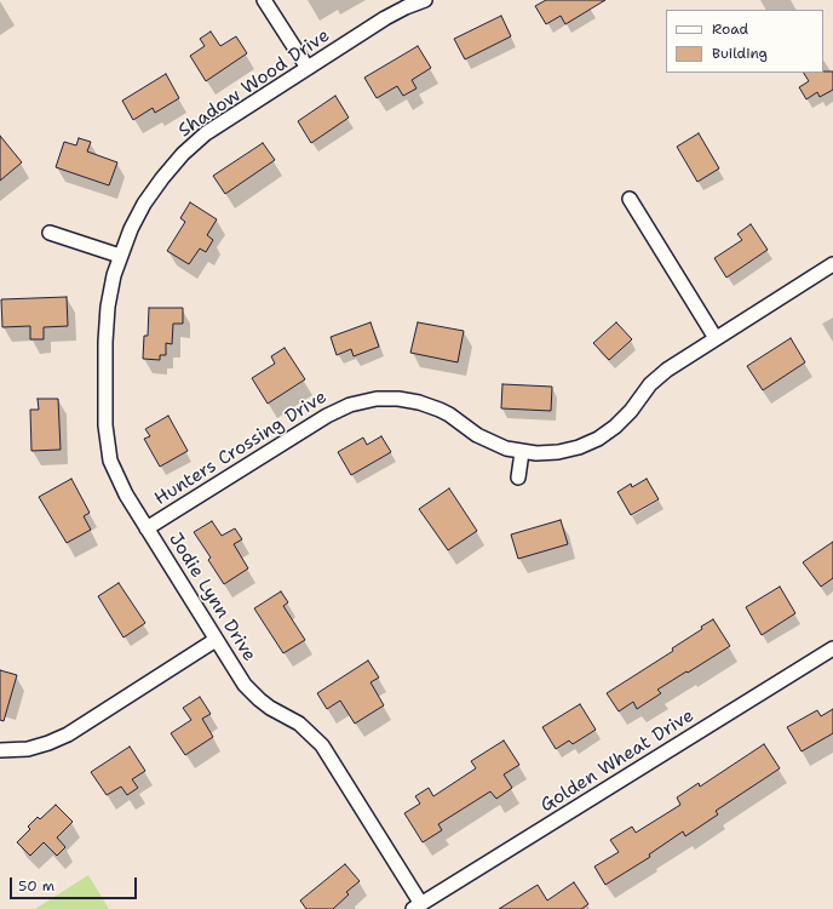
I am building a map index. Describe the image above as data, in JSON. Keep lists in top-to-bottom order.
{
  "streets": {
    "street": [
      "Shadow Wood Drive",
      "Hunters Crossing Drive",
      "Jodie Lynn Drive",
      "Golden Wheat Drive"
    ]
  },
  "crossings": [
    ["Shadow Wood Drive", "Jodie Lynn Drive"],
    ["Hunters Crossing Drive", "Jodie Lynn Drive"],
    ["Jodie Lynn Drive", "Golden Wheat Drive"]
  ],
  "legend": ["Road", "Building"],
  "scale_bar": "50 m"
}
